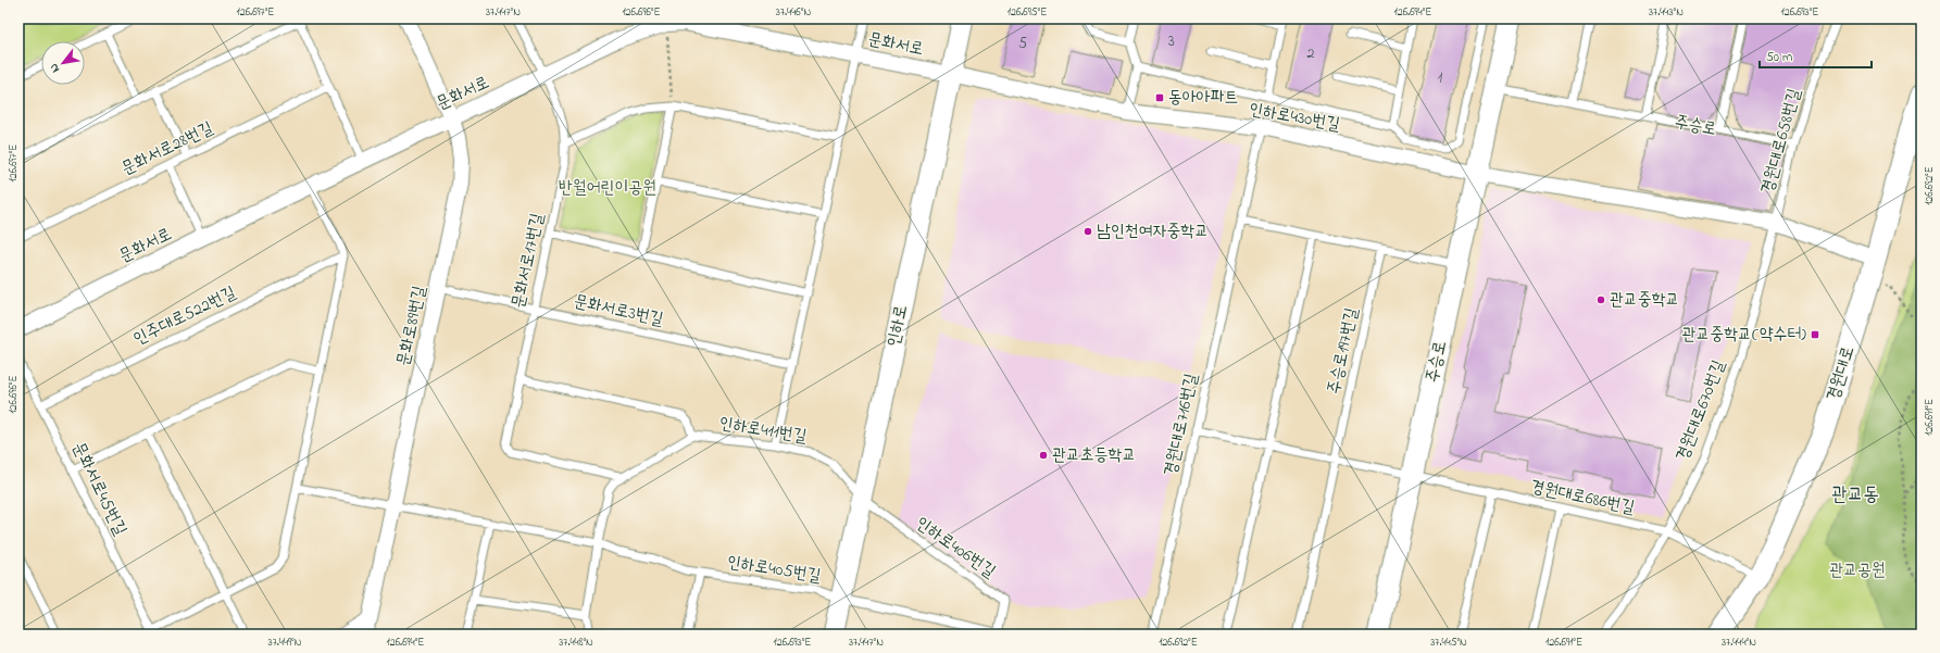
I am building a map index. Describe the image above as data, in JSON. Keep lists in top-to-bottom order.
{
  "streets": {
    "main road": ["주승로", "인하로", "경원대로"],
    "street": ["문화서로", "인하로430번길", "문화로89번길"],
    "lane": [
      "경원대로658번길",
      "문화서로28번길",
      "문화서로17번길",
      "문화서로3번길",
      "인주대로522번길",
      "주승로197번길",
      "경원대로670번길",
      "경원대로716번길",
      "인하로411번길",
      "문화서로45번길",
      "경원대로686번길",
      "인하로406번길",
      "인하로405번길"
    ]
  },
  "crossings": [
    ["문화서로", "인하로430번길"],
    ["문화서로", "문화서로17번길"],
    ["문화서로", "문화로89번길"],
    ["문화서로", "인하로"],
    ["인하로430번길", "주승로"],
    ["인하로430번길", "인하로"],
    ["인하로430번길", "경원대로716번길"],
    ["주승로", "경원대로658번길"],
    ["주승로", "경원대로686번길"],
    ["경원대로658번길", "경원대로670번길"],
    ["문화서로17번길", "문화서로3번길"],
    ["문화서로17번길", "인하로411번길"],
    ["문화서로3번길", "문화로89번길"],
    ["인주대로522번길", "문화서로45번길"],
    ["인하로", "인하로411번길"],
    ["인하로", "인하로406번길"],
    ["인하로", "인하로405번길"],
    ["경원대로", "경원대로686번길"],
    ["경원대로670번길", "경원대로686번길"],
    ["인하로411번길", "인하로406번길"],
    ["인하로411번길", "인하로405번길"]
  ],
  "districts": ["관교동"],
  "parks": ["반월어린이공원", "관교공원"],
  "places": {
    "transit": ["동아아파트", "관교중학교(약수터)"],
    "other": ["남인천여자중학교", "관교중학교", "관교초등학교"]
  },
  "house_numbers": [
    "3",
    "5",
    "2",
    "1"
  ],
  "scale_bar": "50 m",
  "north": "bottom left",
  "coordinates": [
    "126.697°E",
    "37.447°N",
    "126.696°E",
    "37.446°N",
    "126.695°E",
    "126.694°E",
    "37.443°N",
    "126.693°E",
    "126.692°E",
    "126.691°E",
    "37.449°N",
    "37.448°N",
    "37.445°N",
    "37.444°N"
  ]
}
